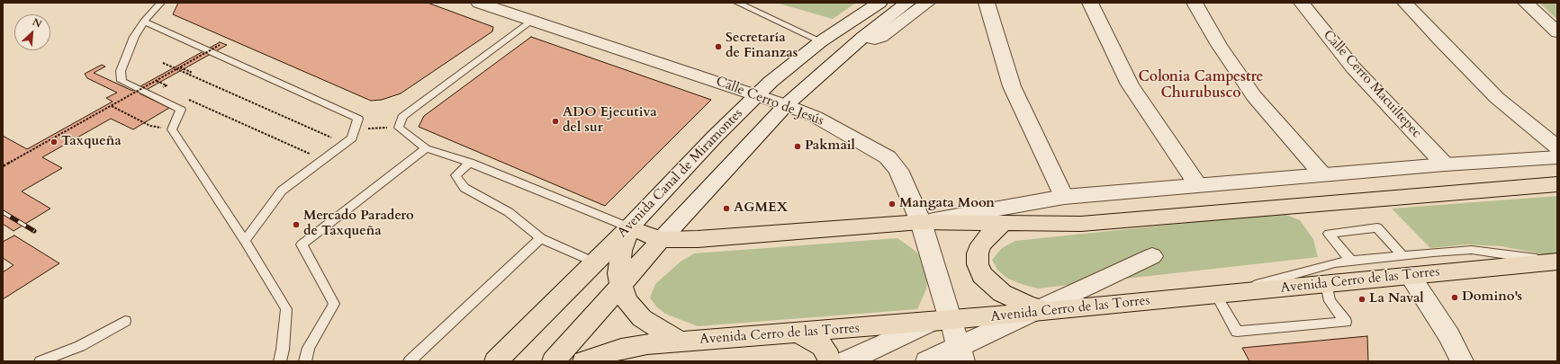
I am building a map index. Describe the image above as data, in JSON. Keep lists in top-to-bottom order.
{
  "streets": {
    "main road": ["Avenida Canal de Miramontes", "Avenida Cerro de las Torres"],
    "street": ["Calle Cerro Macuiltepec", "Calle Cerro de Jesús"]
  },
  "crossings": [
    ["Calle Cerro de Jesús", "Avenida Canal de Miramontes"],
    ["Calle Cerro de Jesús", "Avenida Cerro de las Torres"]
  ],
  "districts": ["Colonia Campestre Churubusco"],
  "places": [
    "Secretaría de Finanzas",
    "ADO Ejecutiva del sur",
    "Taxqueña",
    "Pakmail",
    "Mangata Moon",
    "AGMEX",
    "Mercado Paradero de Taxqueña",
    "Domino's",
    "La Naval"
  ],
  "north": "top right"
}
